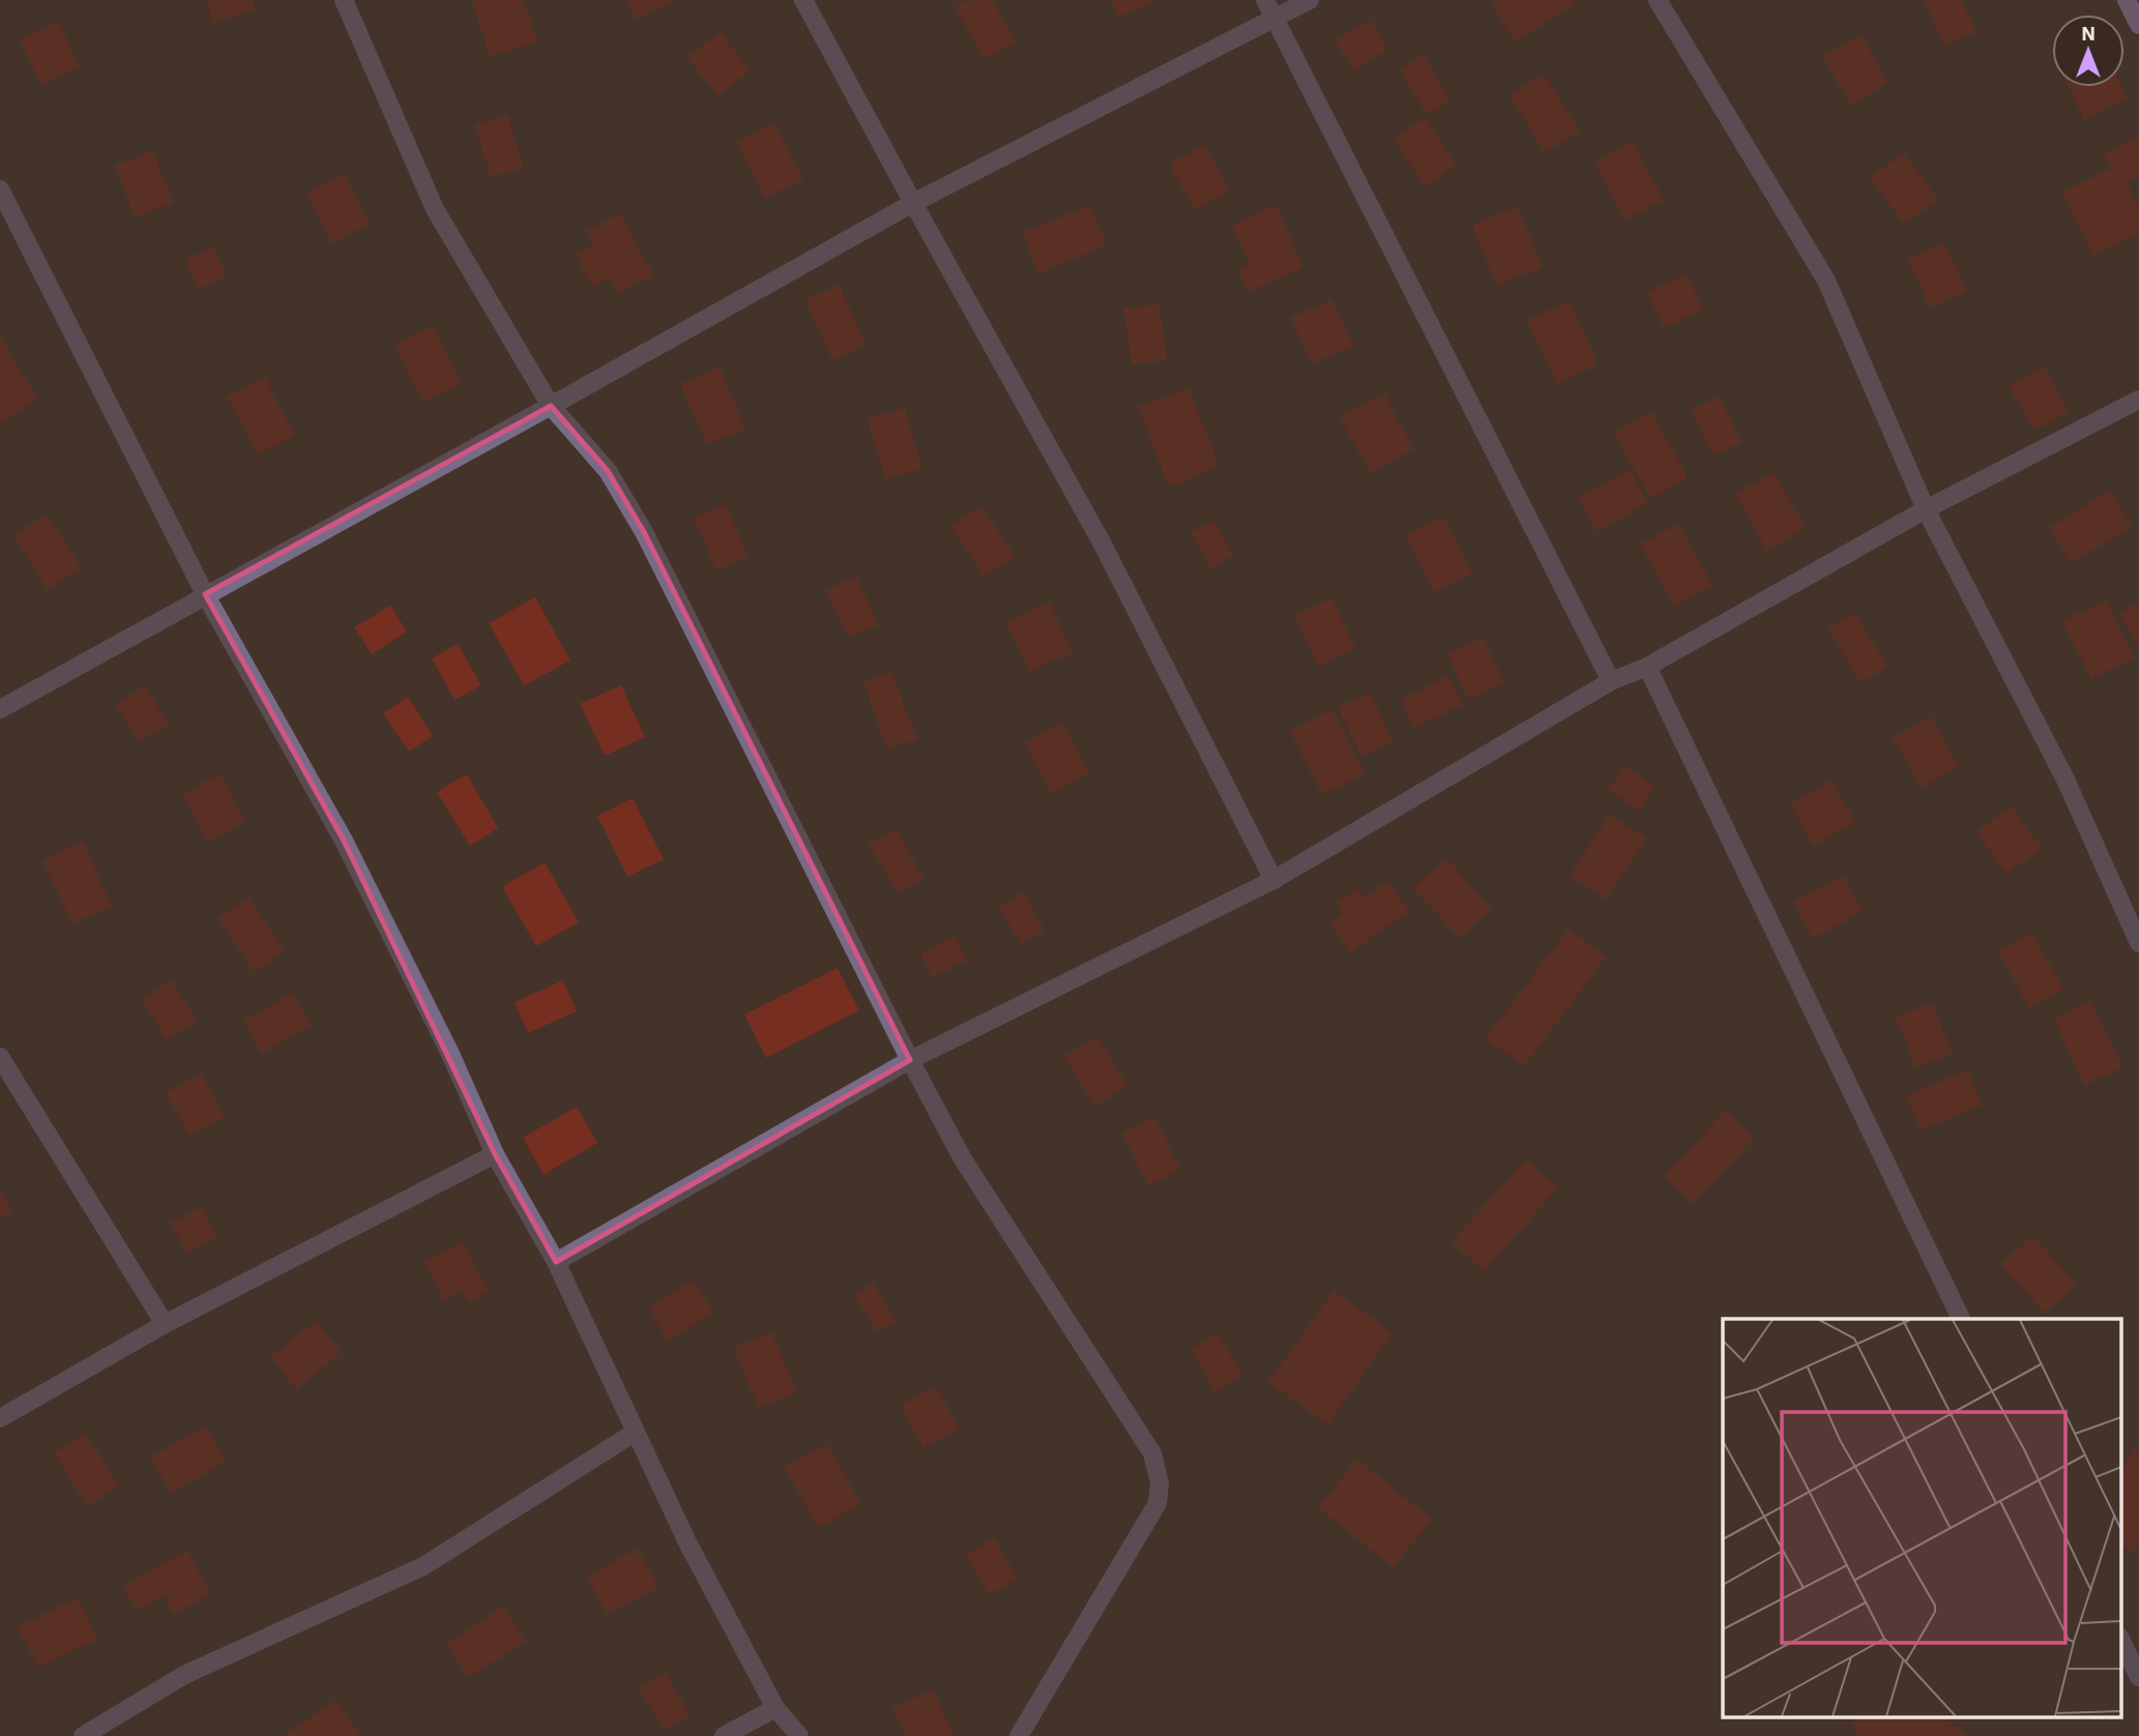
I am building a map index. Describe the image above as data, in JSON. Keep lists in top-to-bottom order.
{
  "north": "top"
}
